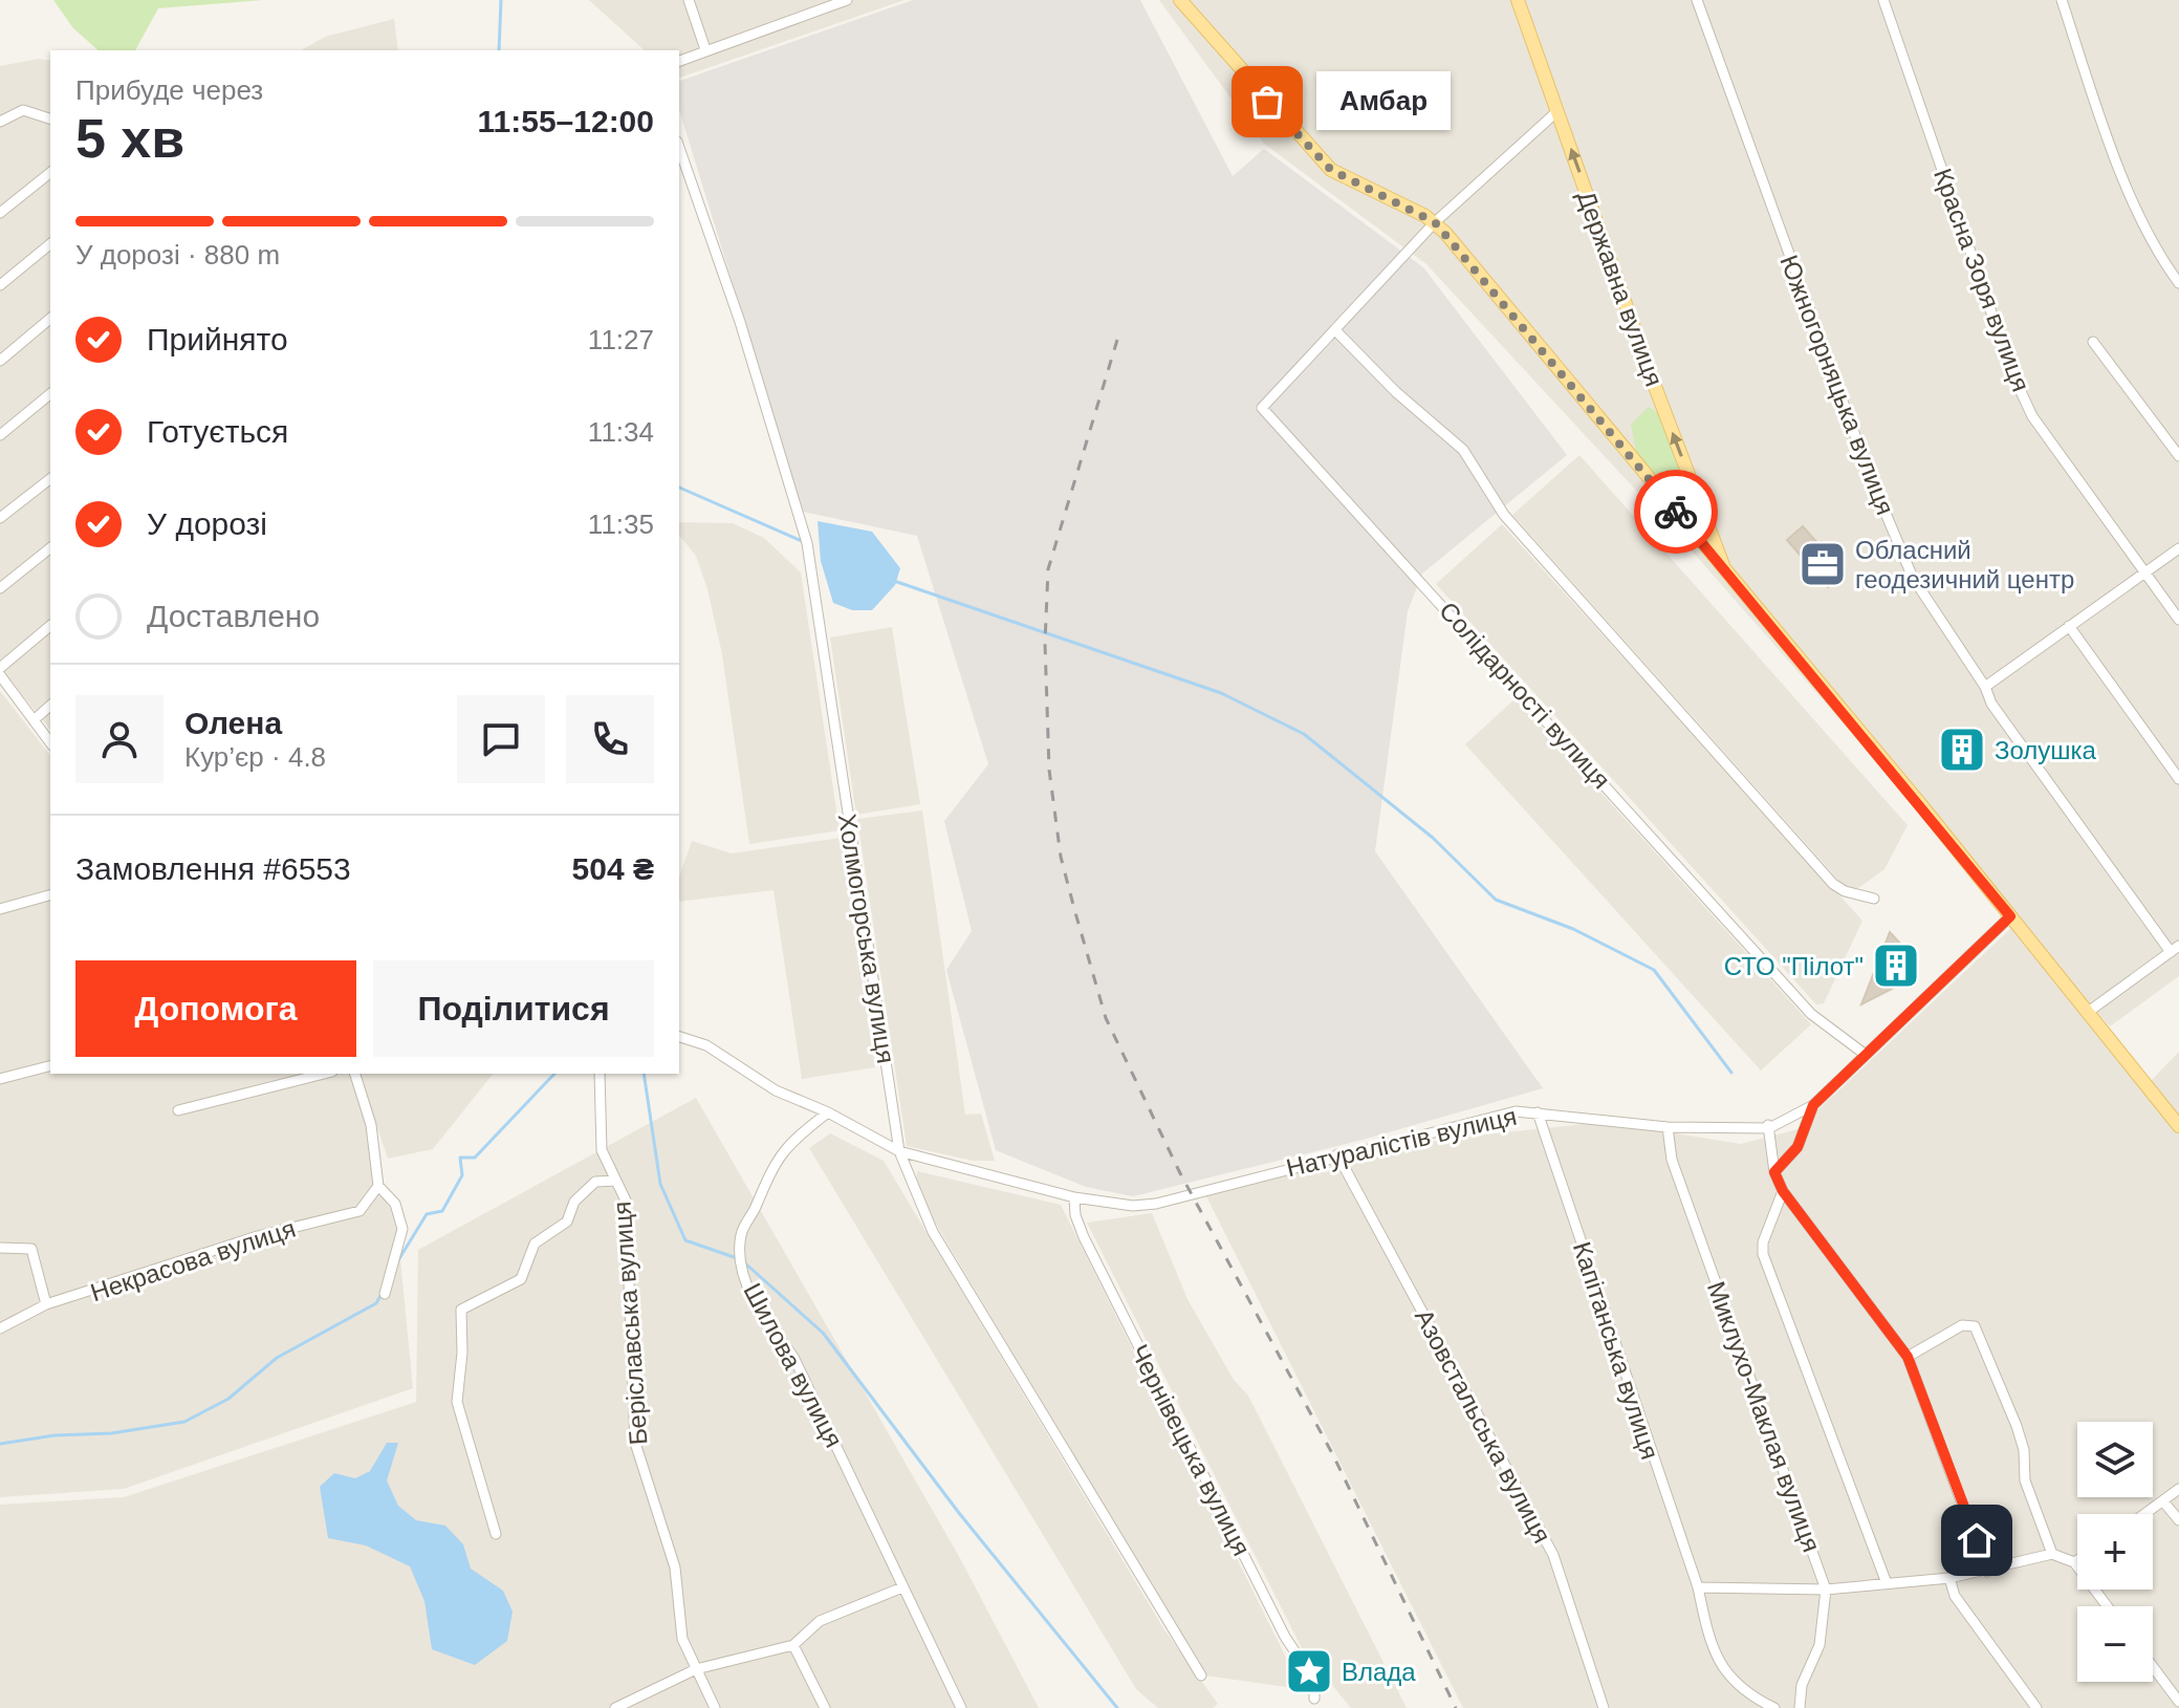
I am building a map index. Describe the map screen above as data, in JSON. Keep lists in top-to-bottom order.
{
  "streets": {
    "main road": ["Державна вулиця"],
    "street": [
      "Красна Зоря вулиця",
      "Южногорняцька вулиця",
      "Солідарності вулиця",
      "Холмогорська вулиця",
      "Натуралістів вулиця",
      "Некрасова вулиця",
      "Беріславська вулиця",
      "Капітанська вулиця",
      "Шилова вулиця",
      "Миклухо-Маклая вулиця",
      "Азовстальська вулиця",
      "Чернівецька вулиця"
    ]
  },
  "crossings": [
    ["Державна вулиця", "Солідарності вулиця"],
    ["Солідарності вулиця", "Натуралістів вулиця"],
    ["Холмогорська вулиця", "Натуралістів вулиця"],
    ["Натуралістів вулиця", "Капітанська вулиця"],
    ["Натуралістів вулиця", "Шилова вулиця"],
    ["Натуралістів вулиця", "Миклухо-Маклая вулиця"],
    ["Натуралістів вулиця", "Азовстальська вулиця"],
    ["Натуралістів вулиця", "Чернівецька вулиця"]
  ],
  "places": {
    "other": ["Амбар"],
    "office": ["Обласний геодезичний центр"],
    "building": ["Золушка", "СТО \"Пілот\""],
    "place": ["Влада"]
  },
  "page": {
    "heading": ["5 хв", "Прибуде через", "11:55–12:00"],
    "panel": [
      "Олена",
      "Кур’єр · 4.8",
      "Замовлення #6553",
      "504 ₴"
    ],
    "bubble": "Амбар",
    "bar": "У дорозі · 880 m",
    "list": [
      ["Прийнято", "11:27"],
      ["Готується", "11:34"],
      ["У дорозі", "11:35"],
      "Доставлено"
    ],
    "buttons": ["Допомога", "Поділитися"],
    "map_buttons": ["+", "−"]
  }
}
